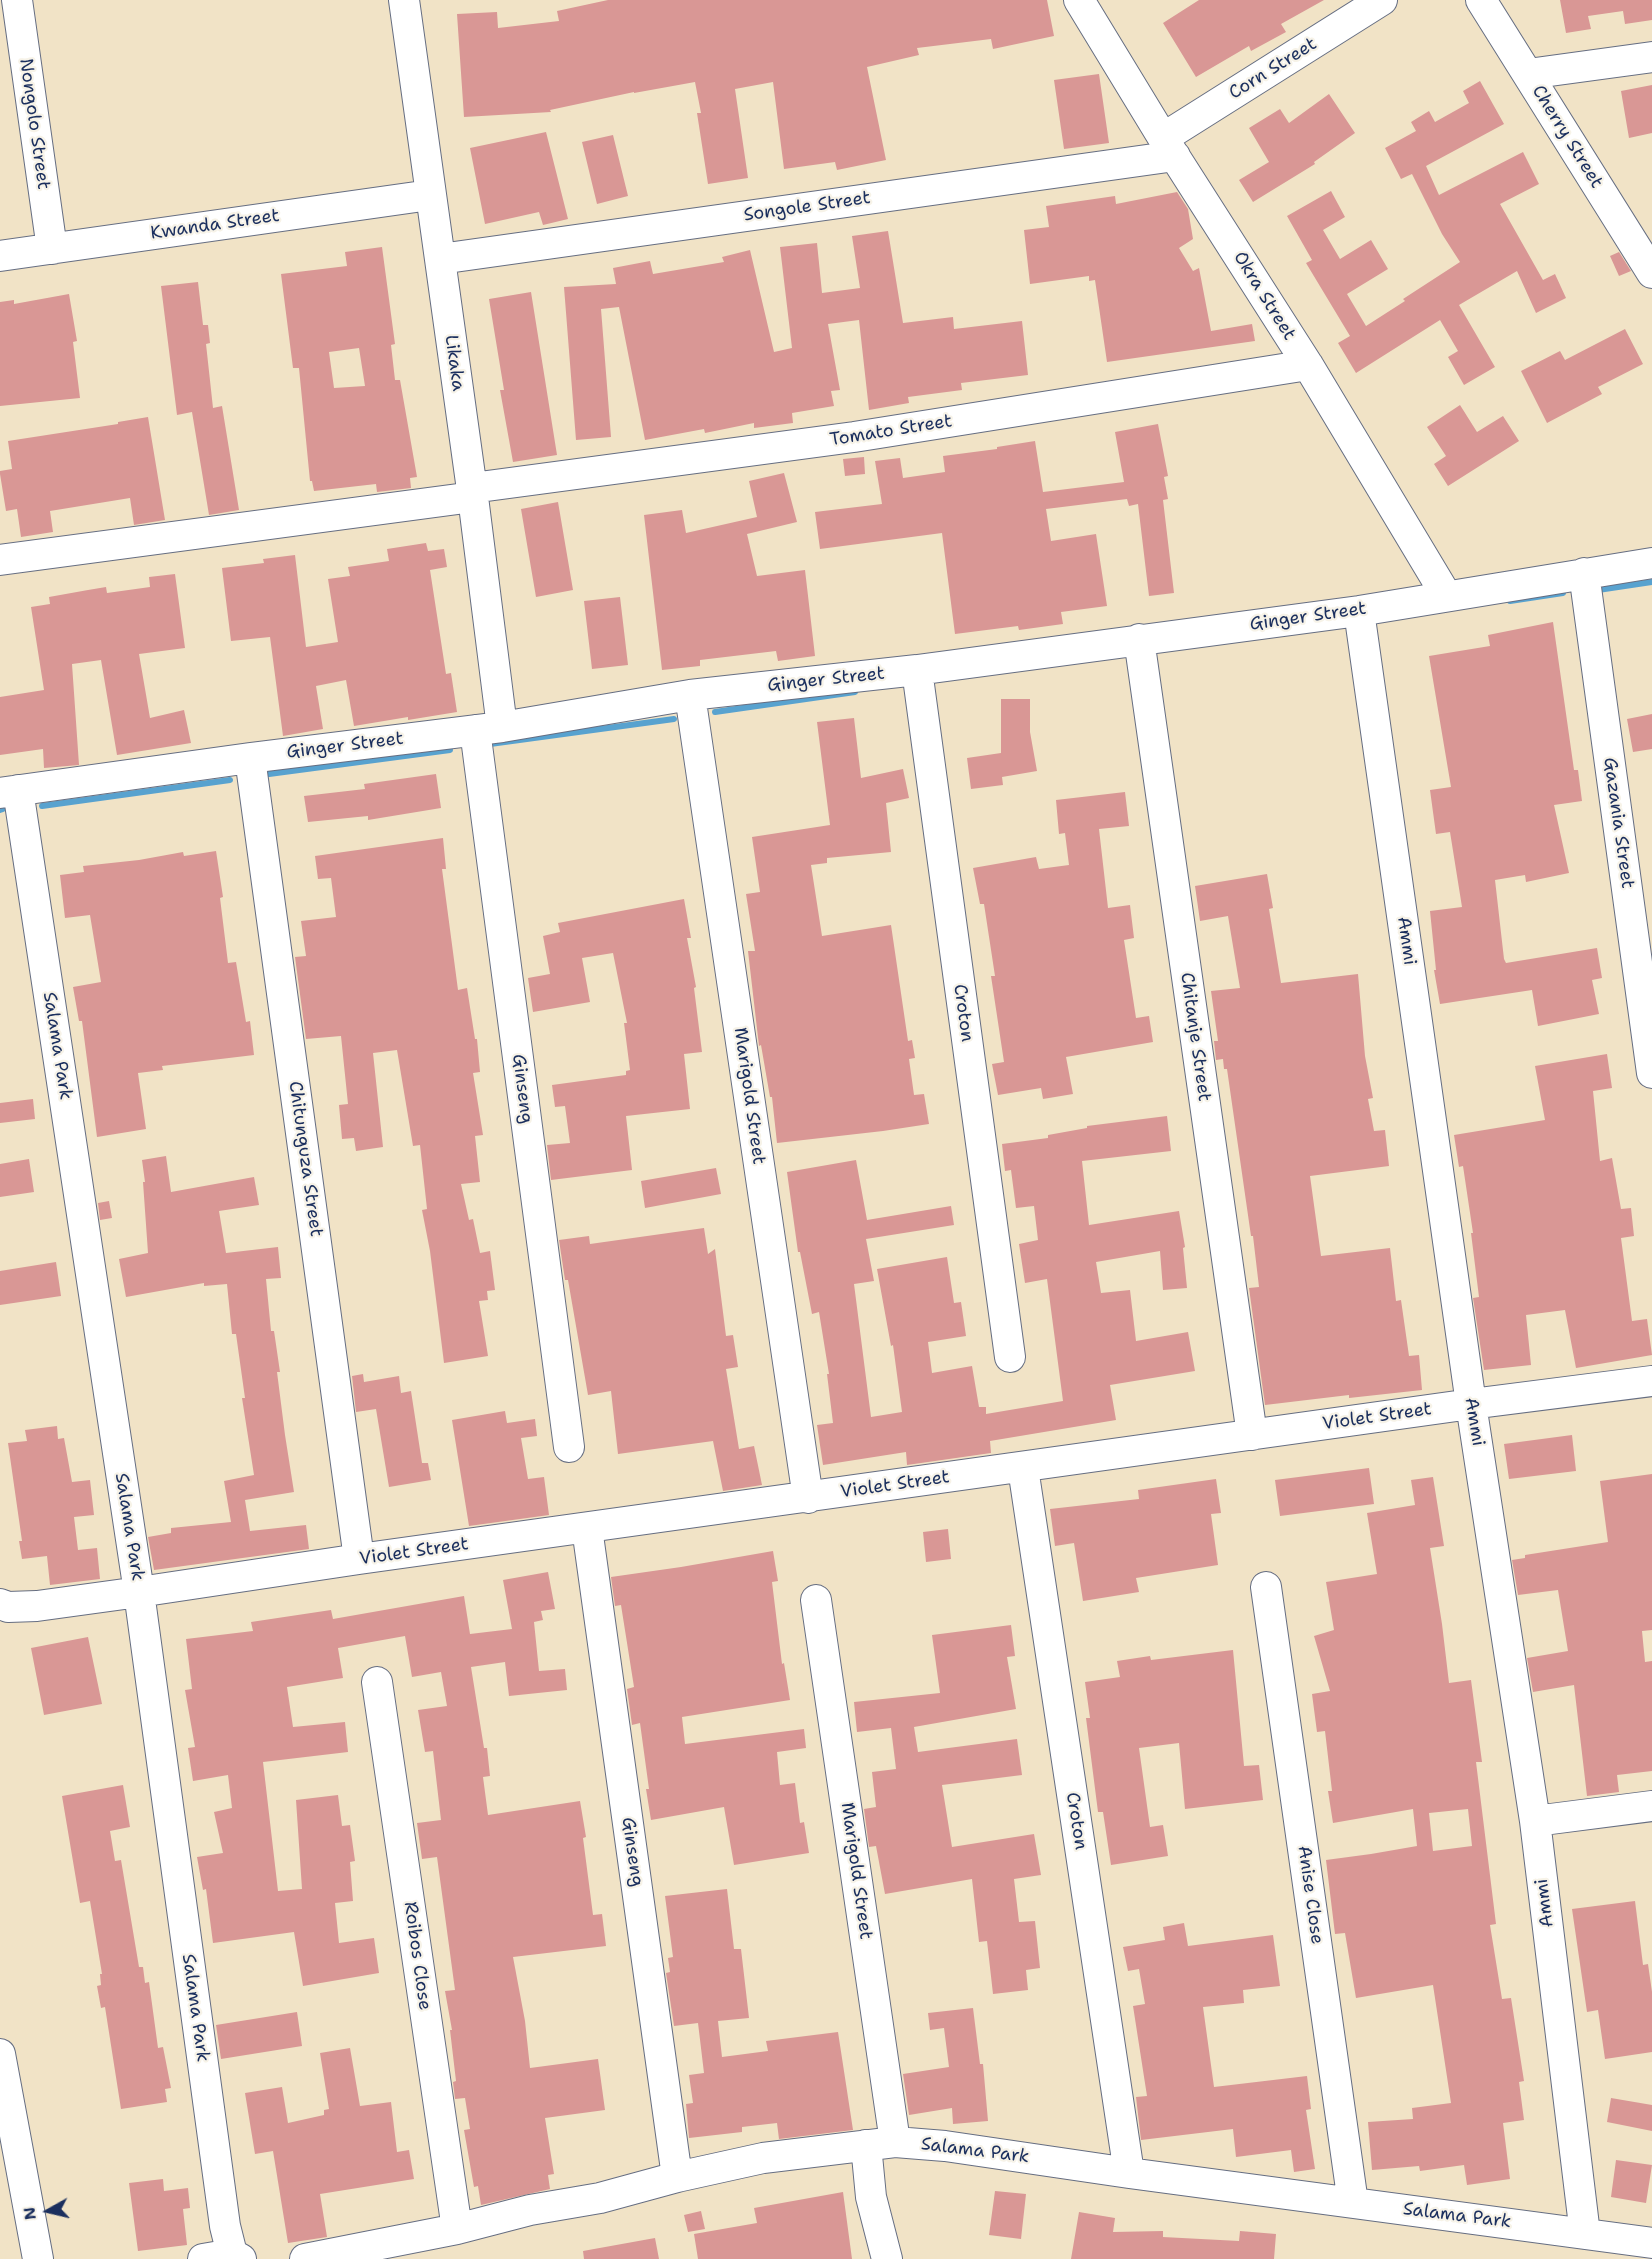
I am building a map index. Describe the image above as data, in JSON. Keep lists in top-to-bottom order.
{
  "streets": {
    "street": [
      "Corn Street",
      "Nongolo Street",
      "Cherry Street",
      "Songole Street",
      "Kwanda Street",
      "Okra Street",
      "Likaka",
      "Tomato Street",
      "Ginger Street",
      "Gazania Street",
      "Ammi",
      "Croton",
      "Chitanje Street",
      "Salama Park",
      "Ginseng",
      "Marigold Street",
      "Chitunguza Street",
      "Violet Street",
      "Anise Close",
      "Roibos Close"
    ]
  },
  "crossings": [
    ["Corn Street", "Songole Street"],
    ["Corn Street", "Okra Street"],
    ["Nongolo Street", "Kwanda Street"],
    ["Songole Street", "Okra Street"],
    ["Songole Street", "Likaka"],
    ["Kwanda Street", "Likaka"],
    ["Okra Street", "Tomato Street"],
    ["Okra Street", "Ginger Street"],
    ["Likaka", "Tomato Street"],
    ["Likaka", "Ginger Street"],
    ["Likaka", "Ginseng"],
    ["Ginger Street", "Gazania Street"],
    ["Ginger Street", "Ammi"],
    ["Ginger Street", "Croton"],
    ["Ginger Street", "Chitanje Street"],
    ["Ginger Street", "Salama Park"],
    ["Ginger Street", "Ginseng"],
    ["Ginger Street", "Marigold Street"],
    ["Ginger Street", "Chitunguza Street"],
    ["Ammi", "Salama Park"],
    ["Ammi", "Violet Street"],
    ["Croton", "Salama Park"],
    ["Croton", "Violet Street"],
    ["Chitanje Street", "Violet Street"],
    ["Salama Park", "Ginseng"],
    ["Salama Park", "Marigold Street"],
    ["Salama Park", "Violet Street"],
    ["Salama Park", "Anise Close"],
    ["Salama Park", "Roibos Close"],
    ["Ginseng", "Violet Street"],
    ["Marigold Street", "Violet Street"],
    ["Chitunguza Street", "Violet Street"]
  ],
  "north": "left"
}
